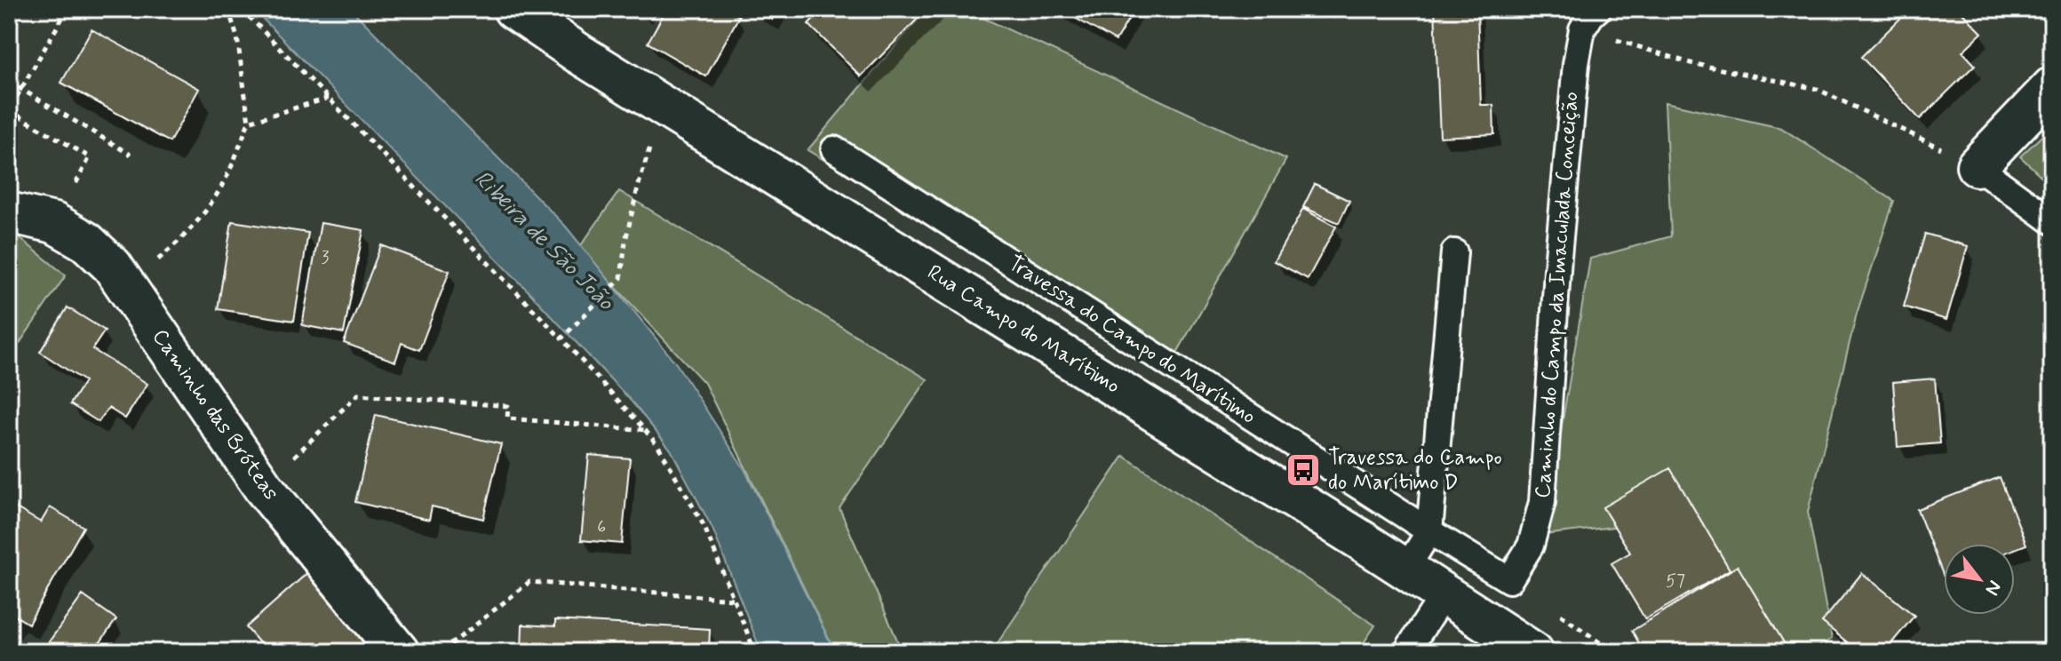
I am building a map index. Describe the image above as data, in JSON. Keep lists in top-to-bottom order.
{
  "streets": {
    "main road": ["Rua Campo do Marítimo", "Caminho das Bróteas"],
    "lane": ["Caminho do Campo da Imaculada Conceição", "Travessa do Campo do Marítimo"]
  },
  "crossings": [
    ["Caminho do Campo da Imaculada Conceição", "Travessa do Campo do Marítimo"]
  ],
  "water": ["Ribeira de São João"],
  "places": {
    "bus stop": ["Travessa do Campo do Marítimo D"]
  },
  "house_numbers": ["3", "6", "57"],
  "north": "bottom right"
}
